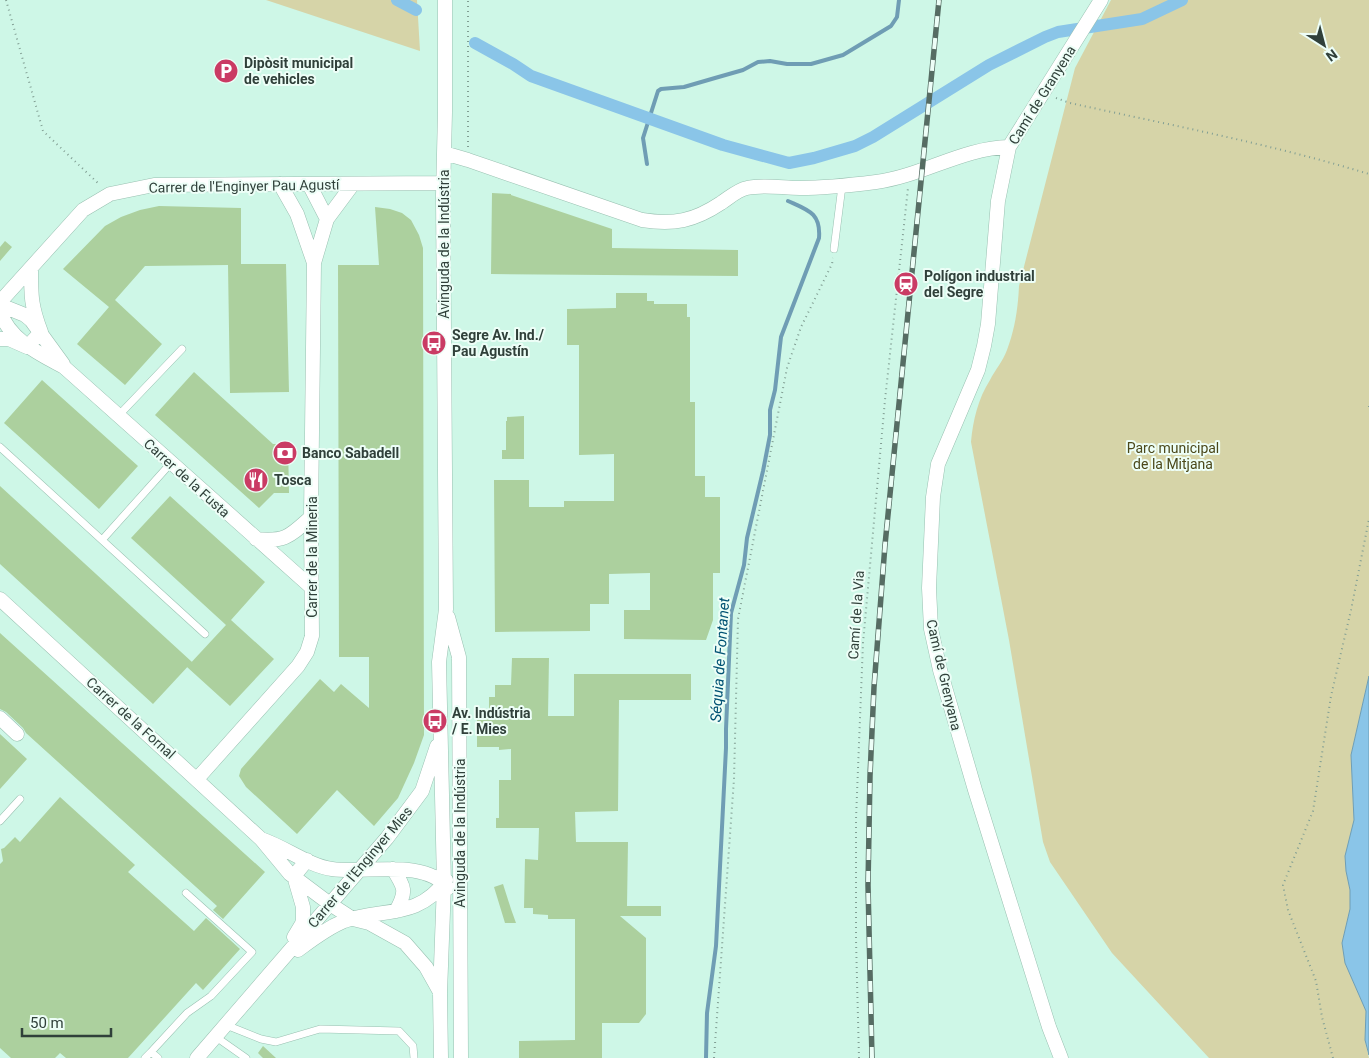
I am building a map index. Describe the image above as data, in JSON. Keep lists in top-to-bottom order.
{
  "streets": {
    "street": [
      "Camí de Granyena",
      "Carrer de l'Enginyer Pau Agustí",
      "Avinguda de la Indústria",
      "Carrer de la Fusta",
      "Carrer de la Mineria",
      "Camí de Grenyana",
      "Carrer de la Fornal",
      "Carrer de l'Enginyer Mies"
    ],
    "path": ["Camí de la Via"]
  },
  "crossings": [
    ["Camí de Granyena", "Camí de Grenyana"],
    ["Carrer de l'Enginyer Pau Agustí", "Avinguda de la Indústria"],
    ["Carrer de l'Enginyer Pau Agustí", "Carrer de la Fusta"],
    ["Carrer de l'Enginyer Pau Agustí", "Carrer de la Mineria"],
    ["Avinguda de la Indústria", "Carrer de la Fornal"],
    ["Avinguda de la Indústria", "Carrer de l'Enginyer Mies"],
    ["Carrer de la Fusta", "Carrer de la Mineria"],
    ["Carrer de la Mineria", "Carrer de la Fornal"],
    ["Carrer de la Fornal", "Carrer de l'Enginyer Mies"]
  ],
  "water": ["Séquia de Fontanet"],
  "parks": ["Parc municipal de la Mitjana"],
  "places": {
    "parking": ["Dipòsit municipal de vehicles"],
    "station": ["Polígon industrial del Segre"],
    "bus stop": ["Segre Av. Ind./ Pau Agustín", "Av. Indústria / E. Mies"],
    "bank": ["Banco Sabadell"],
    "restaurant": ["Tosca"]
  },
  "scale_bar": "50 m",
  "north": "bottom right"
}
